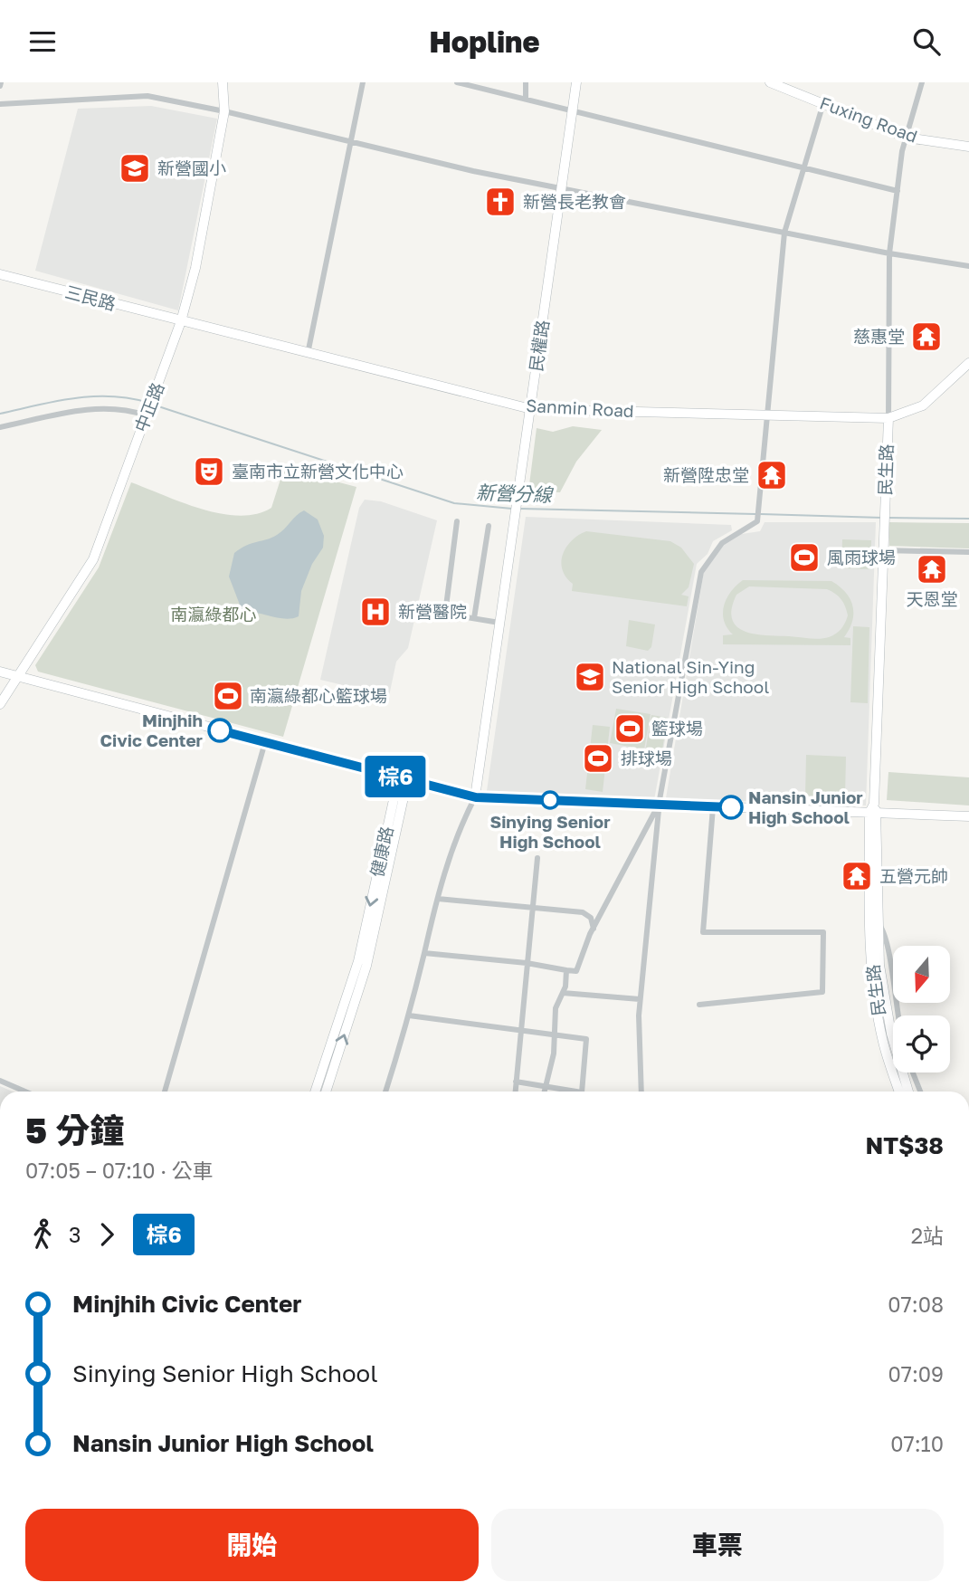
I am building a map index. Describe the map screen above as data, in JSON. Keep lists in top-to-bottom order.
{
  "streets": {
    "street": [
      "Fuxing Road",
      "三民路",
      "民權路",
      "中正路",
      "Sanmin Road",
      "民生路",
      "健康路"
    ]
  },
  "crossings": [
    ["Fuxing Road", "民生路"],
    ["三民路", "中正路"],
    ["三民路", "Sanmin Road"],
    ["民權路", "Sanmin Road"],
    ["中正路", "Sanmin Road"],
    ["Sanmin Road", "民生路"]
  ],
  "water": ["新營分線"],
  "parks": ["南瀛綠都心"],
  "places": {
    "school or university": ["新營國小", "National Sin-Ying Senior High School"],
    "church": ["新營長老教會"],
    "temple": [
      "慈惠堂",
      "新營陞忠堂",
      "天恩堂",
      "五營元帥"
    ],
    "theatre": ["臺南市立新營文化中心"],
    "sports": [
      "風雨球場",
      "南瀛綠都心籃球場",
      "籃球場",
      "排球場"
    ],
    "hospital": ["新營醫院"],
    "other": ["Minjhih Civic Center", "Sinying Senior High School", "Nansin Junior High School"]
  },
  "lines": ["bus line 棕6"],
  "north": "bottom",
  "page": {
    "header": "Hopline",
    "on_map": "棕6",
    "heading": ["5 分鐘", "07:05 – 07:10 · 公車", "NT$38"],
    "legs": ["3", "棕6", "2站"],
    "list": [
      {
        "name": "Minjhih Civic Center",
        "value": "07:08"
      },
      {
        "name": "Sinying Senior High School",
        "value": "07:09"
      },
      {
        "name": "Nansin Junior High School",
        "value": "07:10"
      }
    ],
    "buttons": ["開始", "車票"]
  }
}
